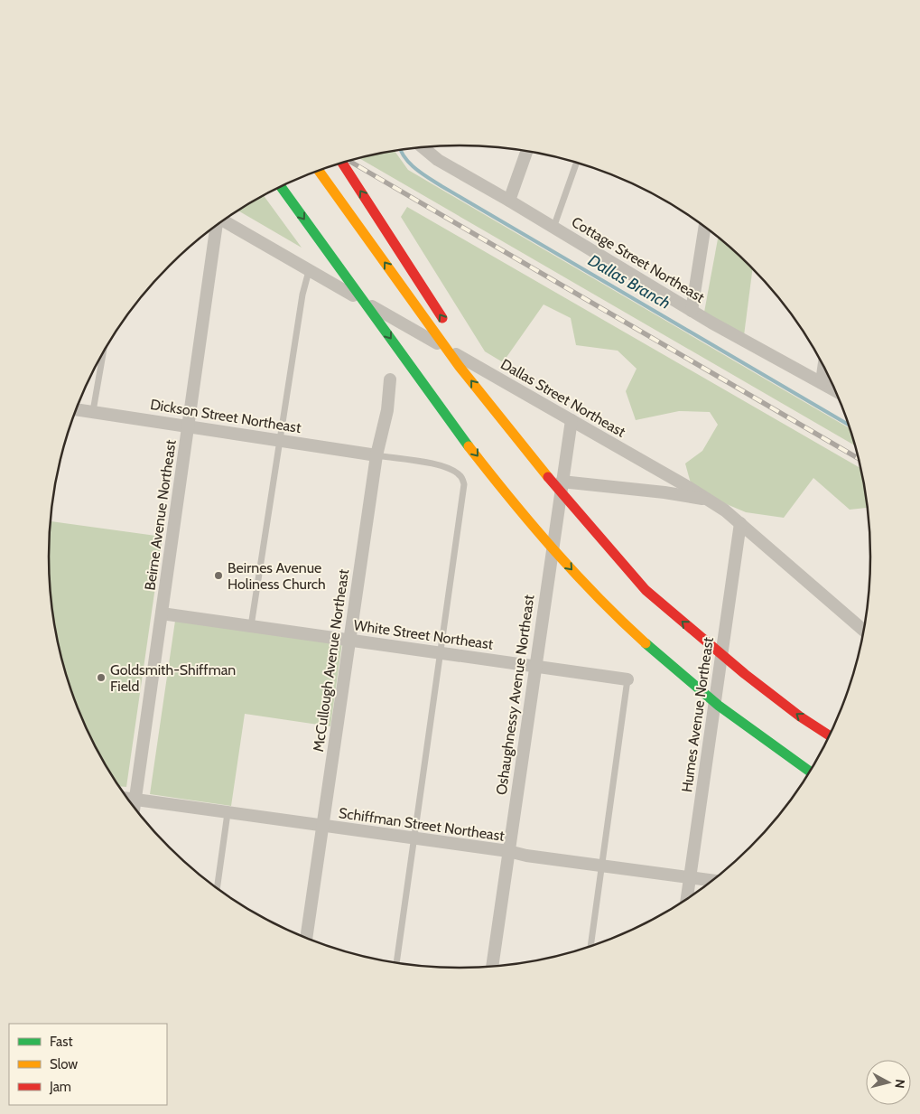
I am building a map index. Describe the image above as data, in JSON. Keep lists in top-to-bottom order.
{
  "streets": {
    "street": [
      "Cottage Street Northeast",
      "Dallas Street Northeast",
      "Dickson Street Northeast",
      "Beirne Avenue Northeast",
      "White Street Northeast",
      "McCullough Avenue Northeast",
      "Oshaughnessy Avenue Northeast",
      "Humes Avenue Northeast",
      "Schiffman Street Northeast"
    ]
  },
  "crossings": [
    ["Dallas Street Northeast", "Oshaughnessy Avenue Northeast"],
    ["Dallas Street Northeast", "Humes Avenue Northeast"],
    ["Dickson Street Northeast", "Beirne Avenue Northeast"],
    ["Dickson Street Northeast", "McCullough Avenue Northeast"],
    ["Beirne Avenue Northeast", "White Street Northeast"],
    ["Beirne Avenue Northeast", "Schiffman Street Northeast"],
    ["White Street Northeast", "McCullough Avenue Northeast"],
    ["White Street Northeast", "Oshaughnessy Avenue Northeast"],
    ["McCullough Avenue Northeast", "Schiffman Street Northeast"],
    ["Oshaughnessy Avenue Northeast", "Schiffman Street Northeast"],
    ["Humes Avenue Northeast", "Schiffman Street Northeast"]
  ],
  "water": ["Dallas Branch"],
  "places": ["Beirnes Avenue Holiness Church", "Goldsmith-Shiffman Field"],
  "legend": ["Fast", "Slow", "Jam"],
  "north": "right"
}
